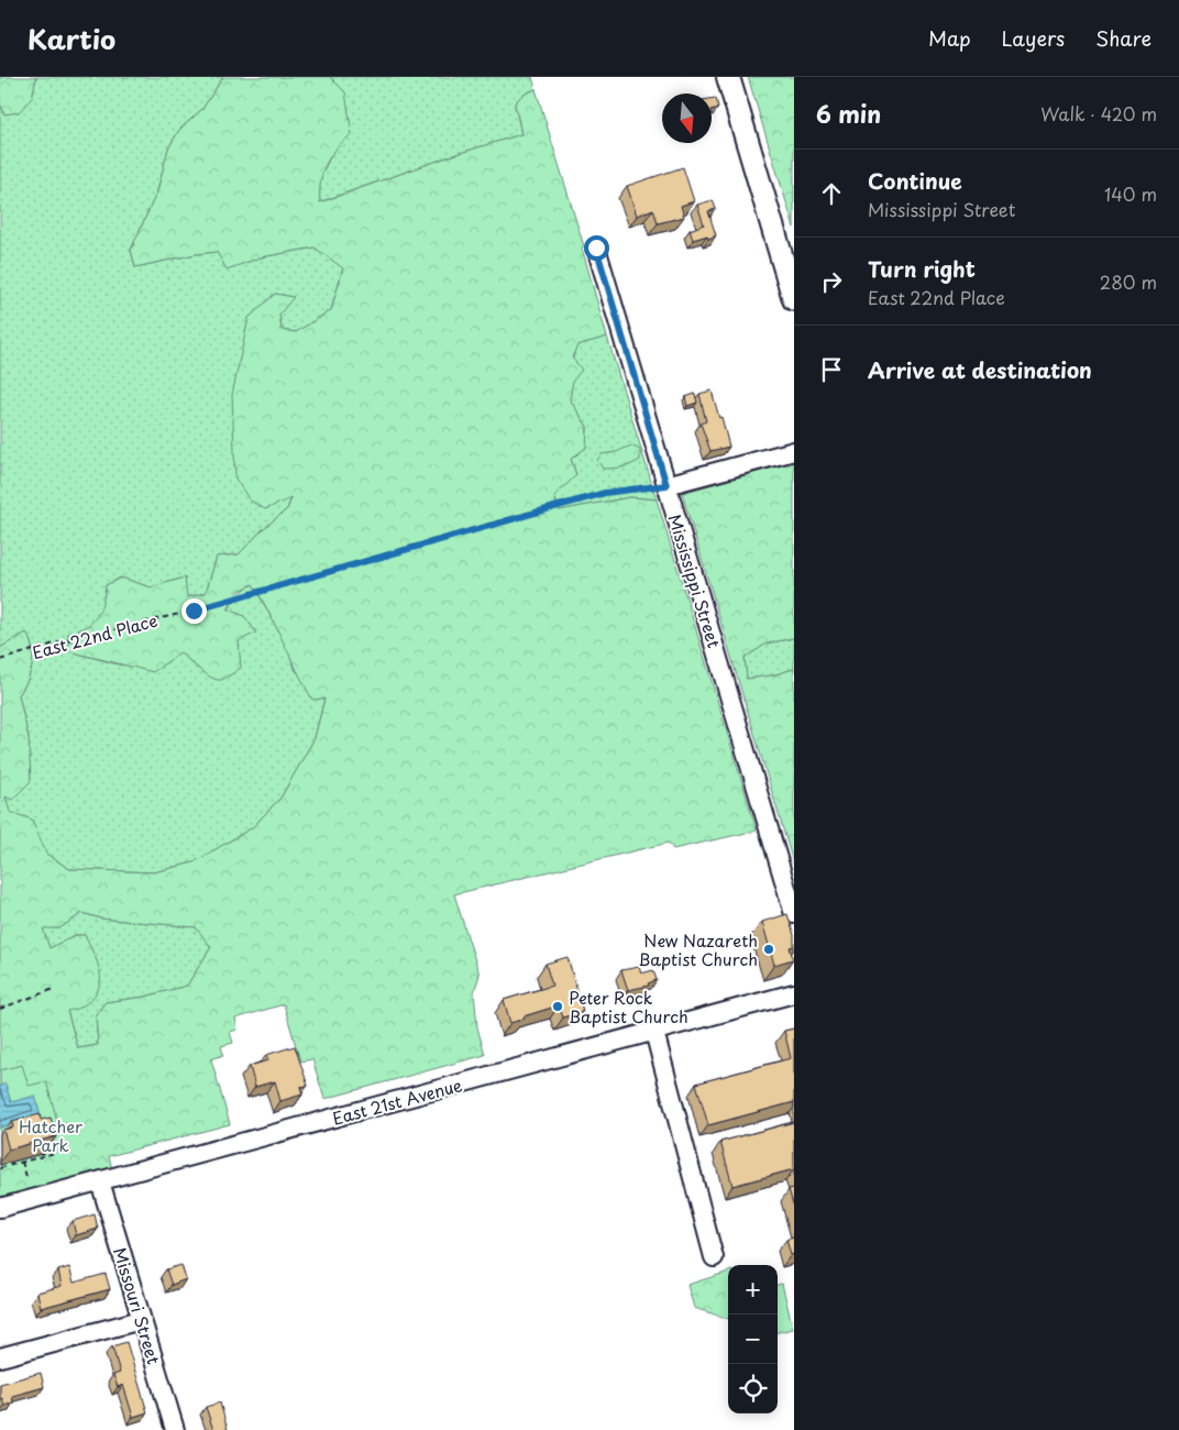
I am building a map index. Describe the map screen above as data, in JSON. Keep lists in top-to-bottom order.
{
  "streets": {
    "street": ["Mississippi Street", "East 21st Avenue", "Missouri Street"],
    "path": ["East 22nd Place"]
  },
  "crossings": [
    ["Mississippi Street", "East 22nd Place"],
    ["East 21st Avenue", "Missouri Street"]
  ],
  "parks": ["Hatcher Park"],
  "places": ["New Nazareth Baptist Church", "Peter Rock Baptist Church"],
  "north": "bottom",
  "page": {
    "header": "Kartio",
    "nav": ["Map", "Layers", "Share"],
    "heading": ["6 min", "Walk · 420 m"],
    "list": [
      ["Continue", "Mississippi Street", "140 m"],
      ["Turn right", "East 22nd Place", "280 m"],
      "Arrive at destination"
    ],
    "map_buttons": ["+", "−"]
  }
}
